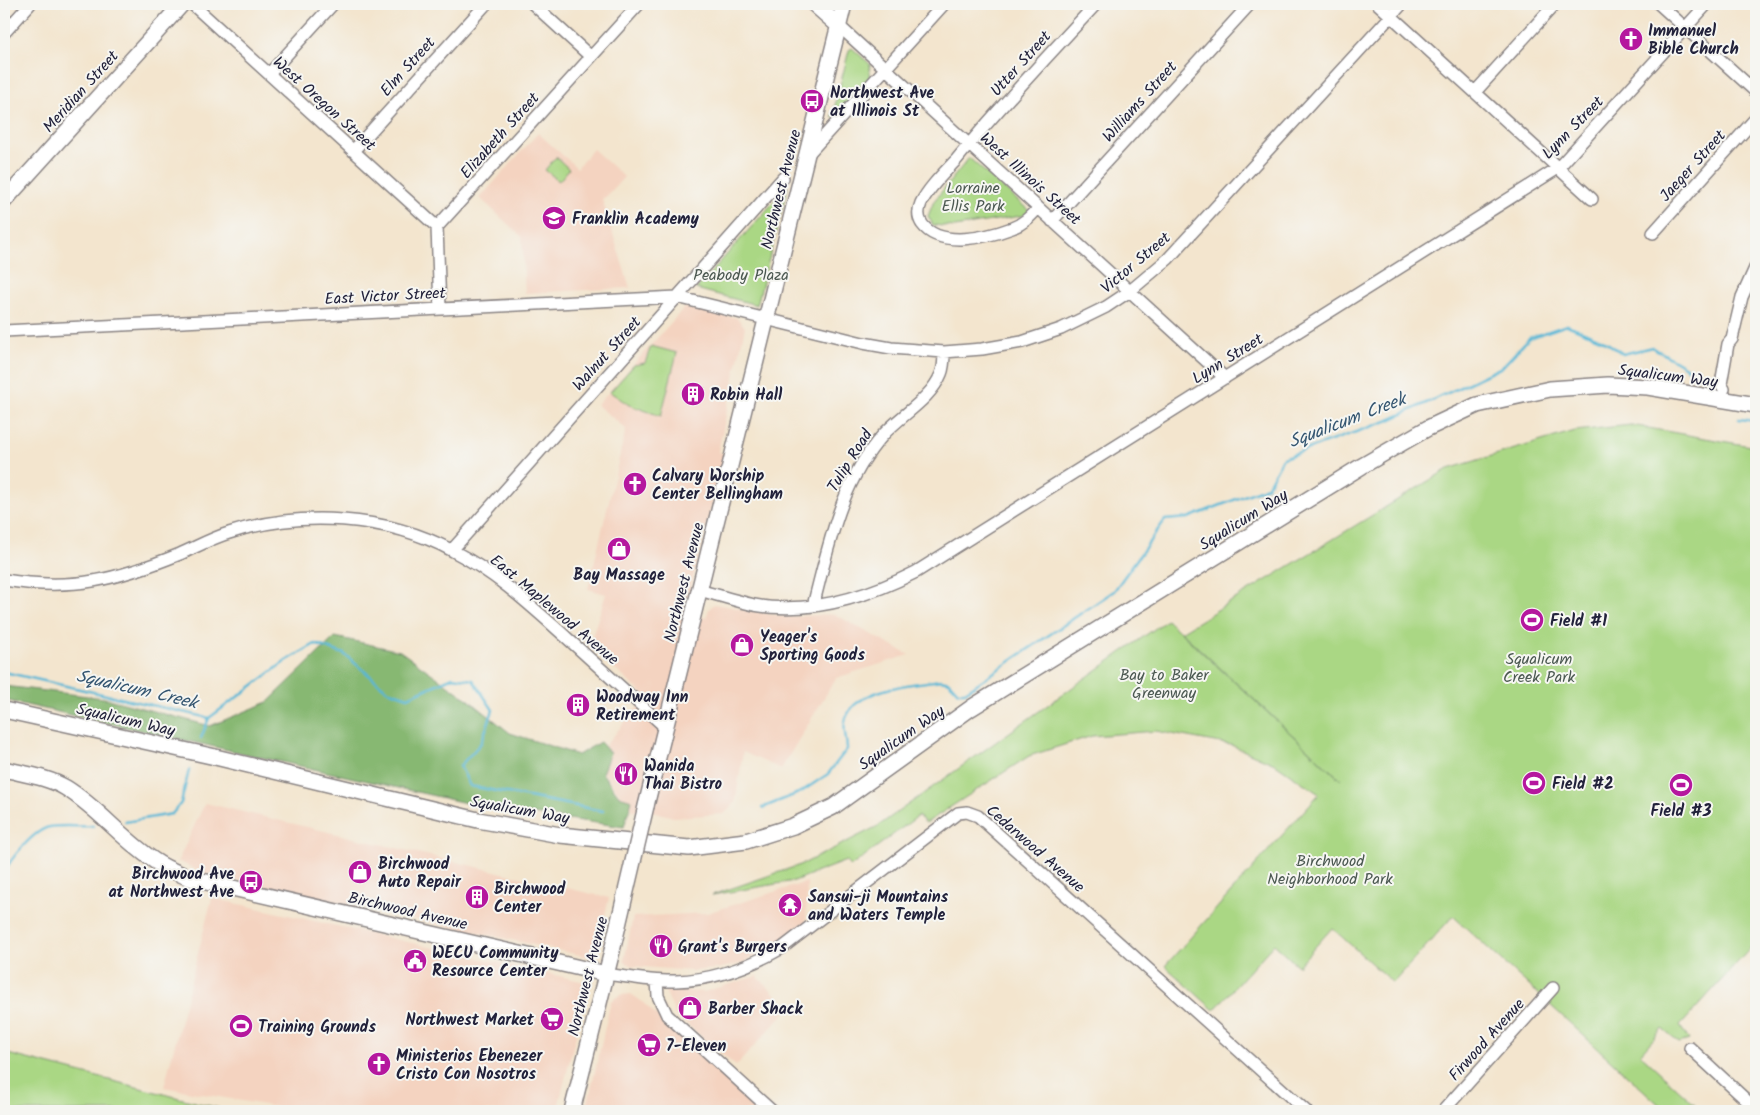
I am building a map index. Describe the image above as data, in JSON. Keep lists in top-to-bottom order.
{
  "streets": {
    "street": [
      "Utter Street",
      "Elm Street",
      "Meridian Street",
      "Williams Street",
      "West Oregon Street",
      "Lynn Street",
      "Elizabeth Street",
      "Jaeger Street",
      "West Illinois Street",
      "Northwest Avenue",
      "Victor Street",
      "East Victor Street",
      "Walnut Street",
      "Squalicum Way",
      "Tulip Road",
      "East Maplewood Avenue",
      "Cedarwood Avenue",
      "Birchwood Avenue",
      "Firwood Avenue"
    ]
  },
  "crossings": [
    ["Utter Street", "West Illinois Street"],
    ["Elm Street", "West Oregon Street"],
    ["Williams Street", "West Illinois Street"],
    ["West Oregon Street", "Elizabeth Street"],
    ["Lynn Street", "West Illinois Street"],
    ["Lynn Street", "Northwest Avenue"],
    ["Lynn Street", "Tulip Road"],
    ["West Illinois Street", "Northwest Avenue"],
    ["West Illinois Street", "Victor Street"],
    ["Northwest Avenue", "Victor Street"],
    ["Northwest Avenue", "East Victor Street"],
    ["Northwest Avenue", "East Maplewood Avenue"],
    ["Northwest Avenue", "Birchwood Avenue"],
    ["Victor Street", "East Victor Street"],
    ["Victor Street", "Tulip Road"],
    ["East Victor Street", "Walnut Street"],
    ["Walnut Street", "East Maplewood Avenue"],
    ["Cedarwood Avenue", "Birchwood Avenue"]
  ],
  "water": ["Squalicum Creek"],
  "parks": [
    "Lorraine Ellis Park",
    "Peabody Plaza",
    "Squalicum Creek Park",
    "Bay to Baker Greenway",
    "Birchwood Neighborhood Park"
  ],
  "places": {
    "church": ["Immanuel Bible Church", "Calvary Worship Center Bellingham", "Ministerios Ebenezer Cristo Con Nosotros"],
    "bus stop": ["Northwest Ave at Illinois St", "Birchwood Ave at Northwest Ave"],
    "school or university": ["Franklin Academy"],
    "building": ["Robin Hall", "Woodway Inn Retirement", "Birchwood Center"],
    "shop": [
      "Bay Massage",
      "Yeager's Sporting Goods",
      "Birchwood Auto Repair",
      "Barber Shack"
    ],
    "sports": [
      "Field #1",
      "Field #2",
      "Field #3",
      "Training Grounds"
    ],
    "restaurant": ["Wanida Thai Bistro", "Grant's Burgers"],
    "temple": ["Sansui-ji Mountains and Waters Temple"],
    "public building": ["WECU Community Resource Center"],
    "supermarket": ["Northwest Market", "7-Eleven"]
  }
}
